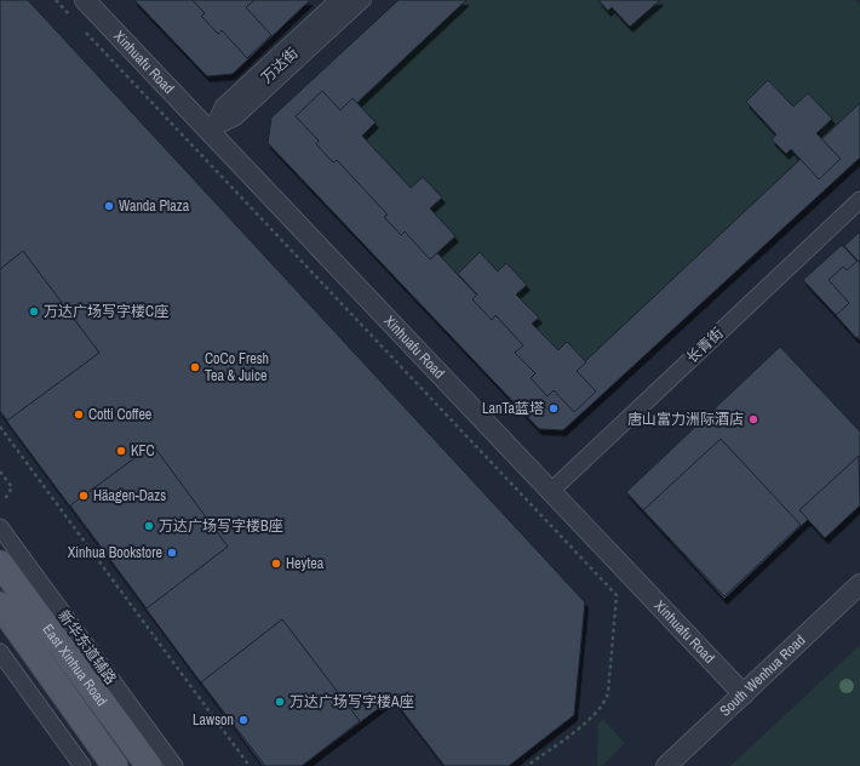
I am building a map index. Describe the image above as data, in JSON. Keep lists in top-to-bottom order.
{
  "streets": {
    "main road": ["East Xinhua Road"],
    "street": [
      "Xinhuafu Road",
      "万达街",
      "长青街",
      "新华东道辅路",
      "South Wenhua Road"
    ]
  },
  "crossings": [
    ["Xinhuafu Road", "万达街"],
    ["Xinhuafu Road", "长青街"],
    ["Xinhuafu Road", "South Wenhua Road"]
  ],
  "places": [
    "Wanda Plaza",
    "万达广场写字楼C座",
    "CoCo Fresh Tea & Juice",
    "LanTa蓝塔",
    "Cotti Coffee",
    "唐山富力洲际酒店",
    "KFC",
    "Häagen-Dazs",
    "万达广场写字楼B座",
    "Xinhua Bookstore",
    "Heytea",
    "万达广场写字楼A座",
    "Lawson"
  ]
}
